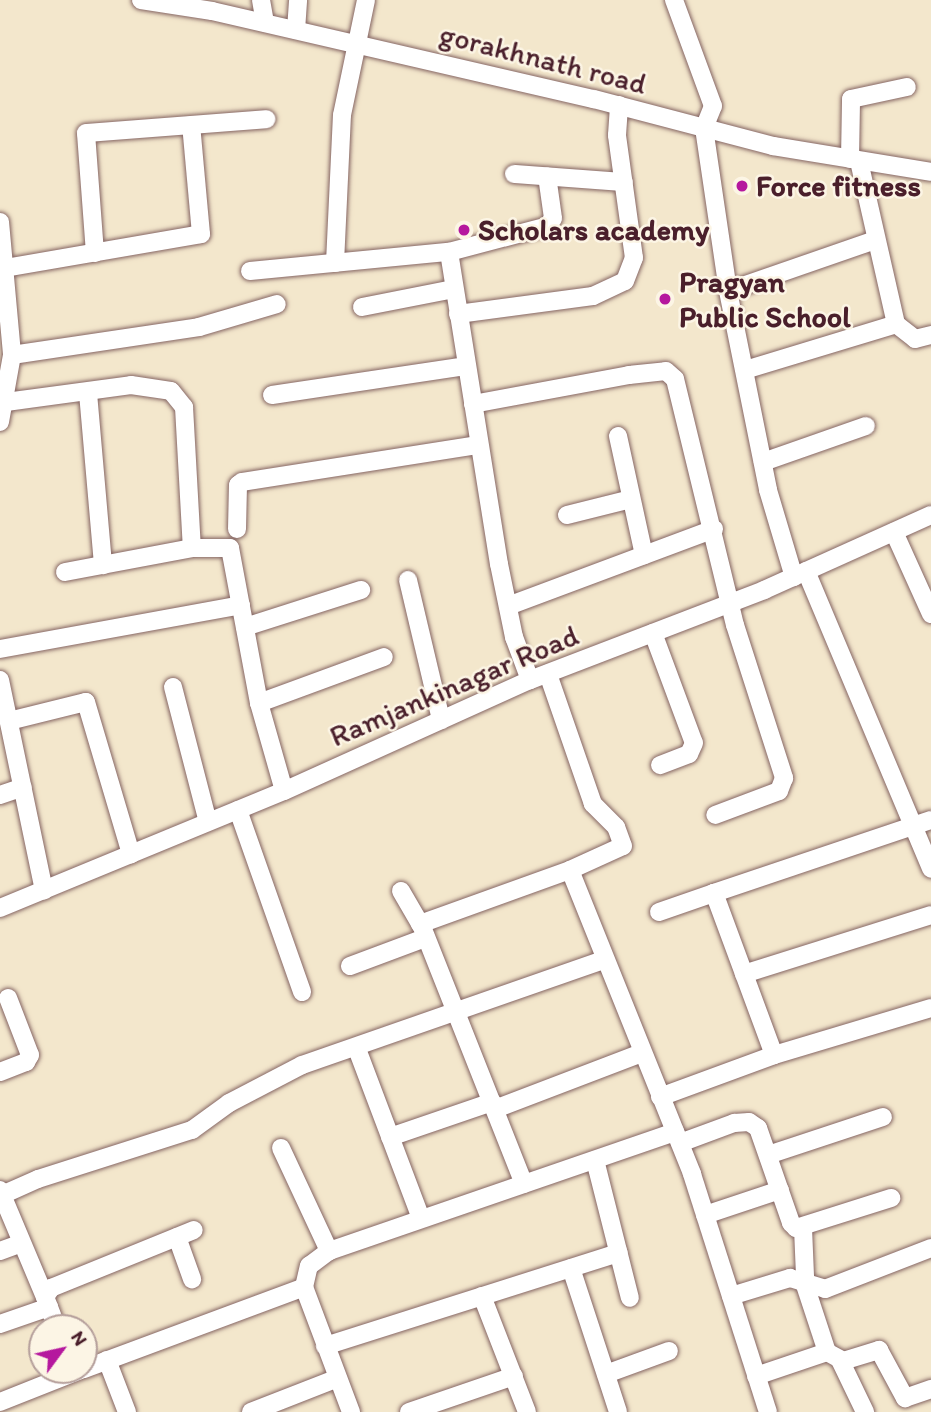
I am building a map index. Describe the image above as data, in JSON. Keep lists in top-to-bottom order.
{
  "streets": {
    "street": ["gorakhnath road", "Ramjankinagar Road"]
  },
  "places": ["Force fitness", "Scholars academy", "Pragyan Public School"],
  "north": "top right"
}
